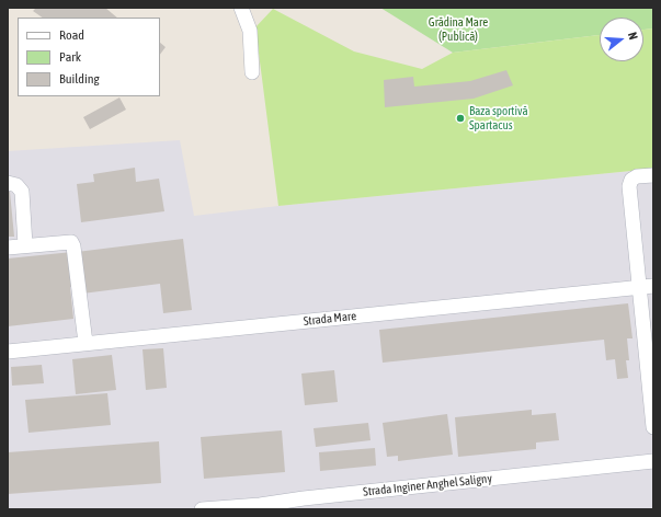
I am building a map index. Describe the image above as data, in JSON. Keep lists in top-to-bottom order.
{
  "streets": {
    "street": ["Strada Mare", "Strada Inginer Anghel Saligny"]
  },
  "parks": ["Grădina Mare (Publică)"],
  "places": ["Baza sportivă Spartacus"],
  "legend": ["Road", "Park", "Building"],
  "north": "right"
}
